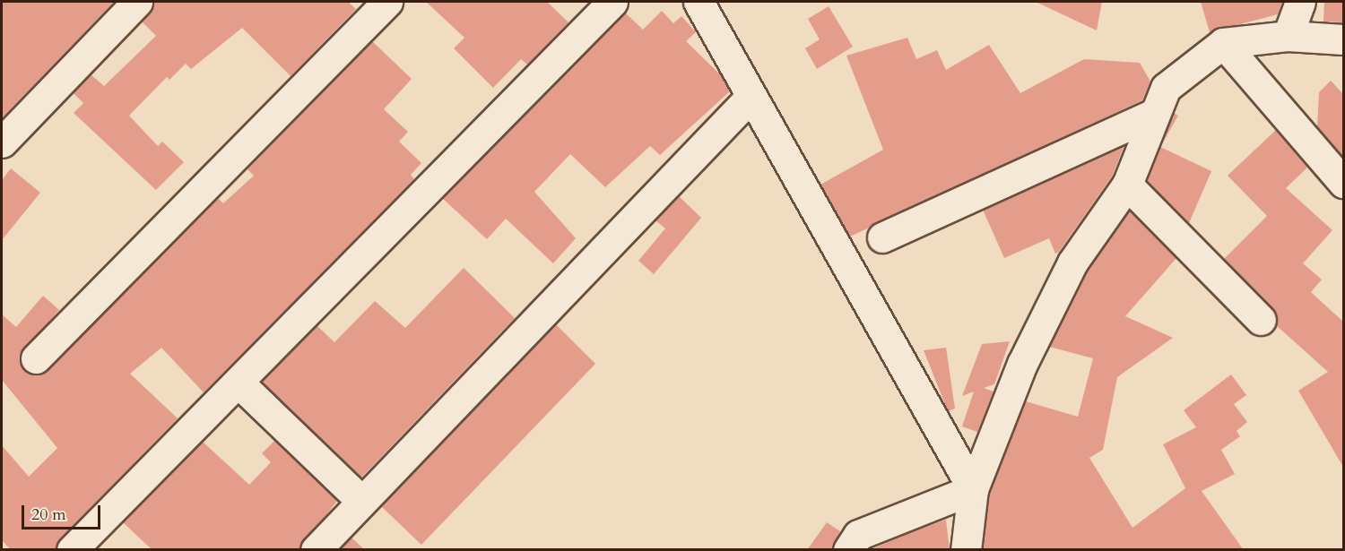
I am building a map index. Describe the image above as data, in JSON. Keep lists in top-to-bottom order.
{
  "scale_bar": "20 m"
}
